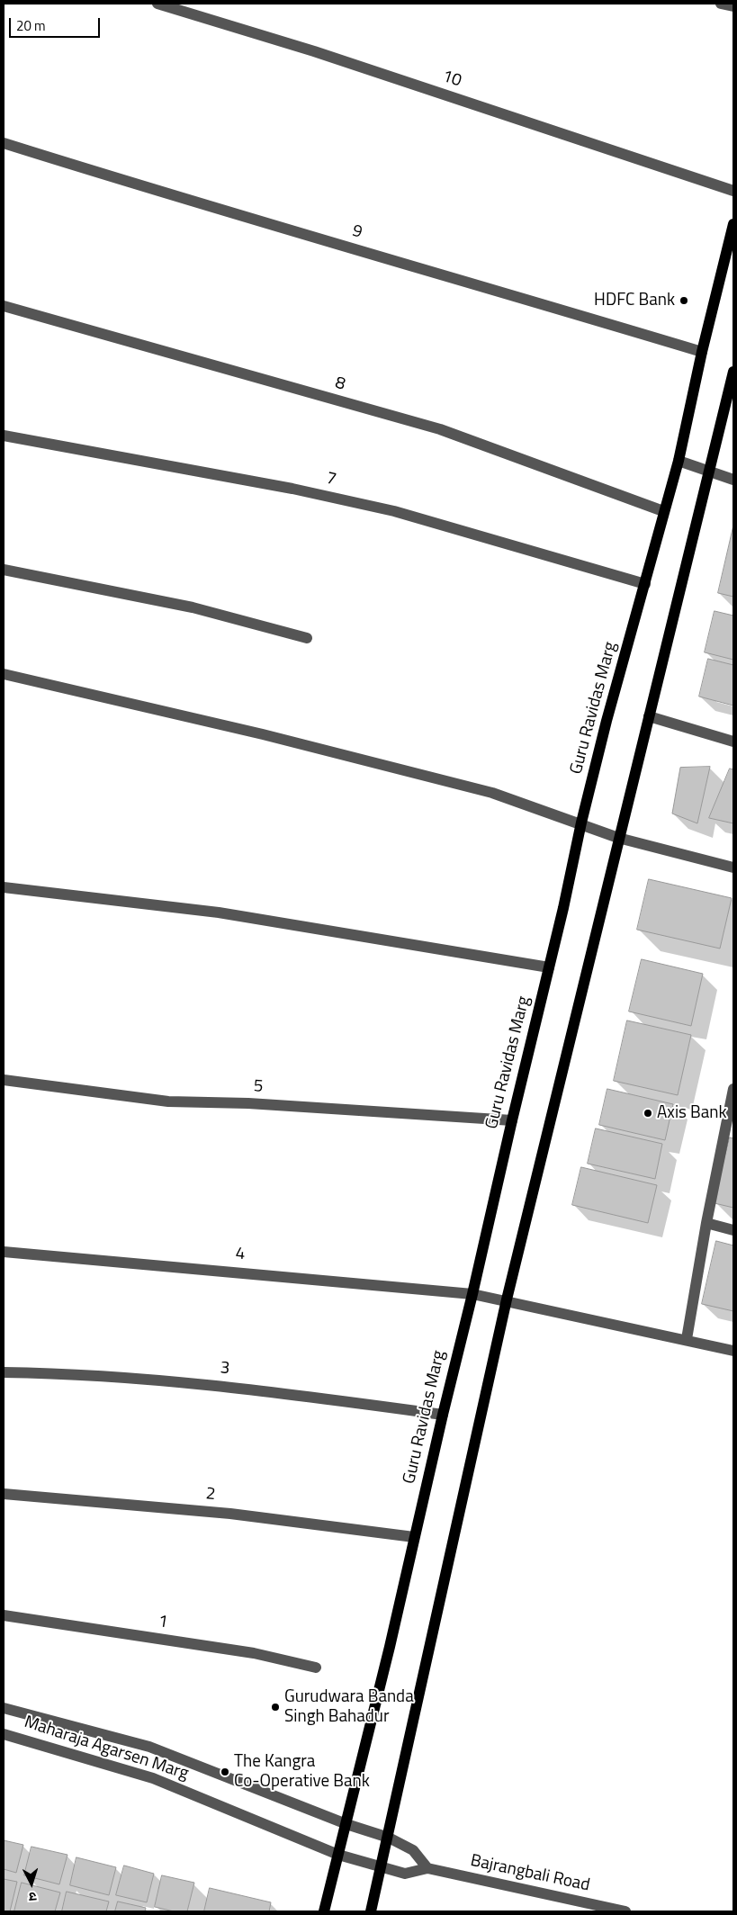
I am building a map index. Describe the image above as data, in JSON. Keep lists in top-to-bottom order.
{
  "streets": {
    "main road": ["Guru Ravidas Marg"],
    "street": [
      "10",
      "9",
      "8",
      "7",
      "5",
      "4",
      "3",
      "2",
      "1",
      "Maharaja Agarsen Marg",
      "Bajrangbali Road"
    ]
  },
  "crossings": [
    ["9", "Guru Ravidas Marg"],
    ["8", "Guru Ravidas Marg"],
    ["7", "Guru Ravidas Marg"],
    ["Guru Ravidas Marg", "5"],
    ["Guru Ravidas Marg", "4"],
    ["Guru Ravidas Marg", "3"],
    ["Guru Ravidas Marg", "2"],
    ["Guru Ravidas Marg", "Maharaja Agarsen Marg"],
    ["Maharaja Agarsen Marg", "Bajrangbali Road"]
  ],
  "places": [
    "HDFC Bank",
    "Axis Bank",
    "Gurudwara Banda Singh Bahadur",
    "The Kangra Co-Operative Bank"
  ],
  "scale_bar": "20 m",
  "north": "bottom"
}
